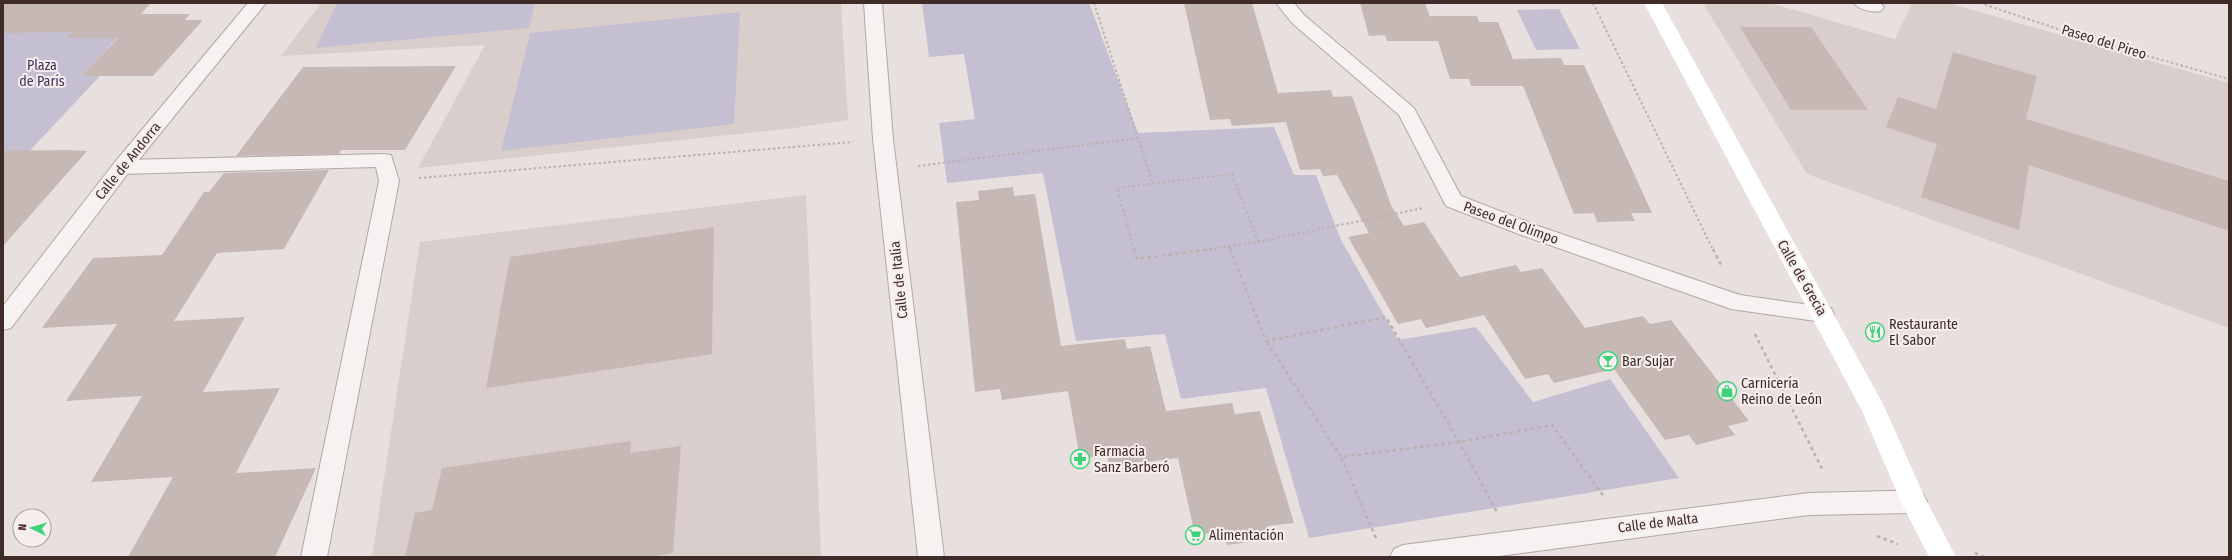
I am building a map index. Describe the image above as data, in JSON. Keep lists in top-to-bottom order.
{
  "streets": {
    "street": [
      "Calle de Andorra",
      "Paseo del Olimpo",
      "Calle de Grecia",
      "Calle de Italia",
      "Calle de Malta"
    ],
    "path": ["Paseo del Pireo"]
  },
  "crossings": [
    ["Paseo del Olimpo", "Calle de Grecia"],
    ["Calle de Grecia", "Calle de Malta"]
  ],
  "parks": ["Plaza de París"],
  "places": {
    "restaurant": ["Restaurante El Sabor"],
    "bar": ["Bar Sujar"],
    "shop": ["Carnicería Reino de León"],
    "pharmacy": ["Farmacia Sanz Barberó"],
    "supermarket": ["Alimentación"]
  },
  "north": "left"
}
